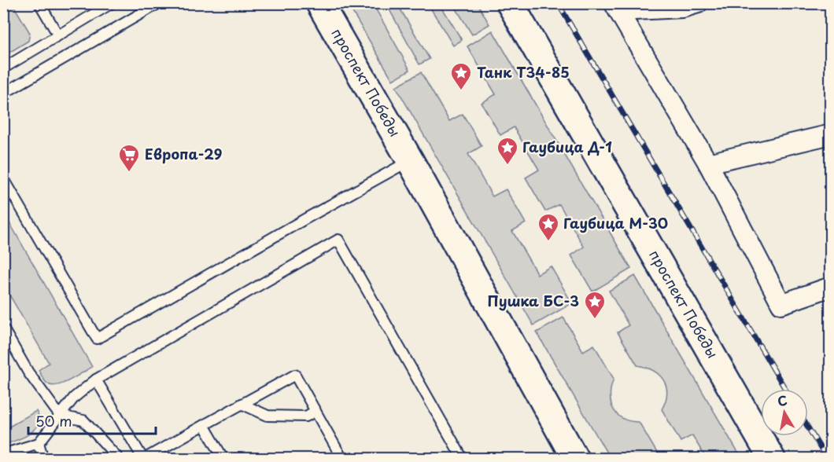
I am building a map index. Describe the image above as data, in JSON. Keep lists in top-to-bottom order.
{
  "streets": {
    "main road": ["проспект Победы"]
  },
  "places": {
    "place": [
      "Танк Т34-85",
      "Гаубица Д-1",
      "Гаубица М-30",
      "Пушка БС-3"
    ],
    "supermarket": ["Европа-29"]
  },
  "scale_bar": "50 m",
  "north": "top"
}
